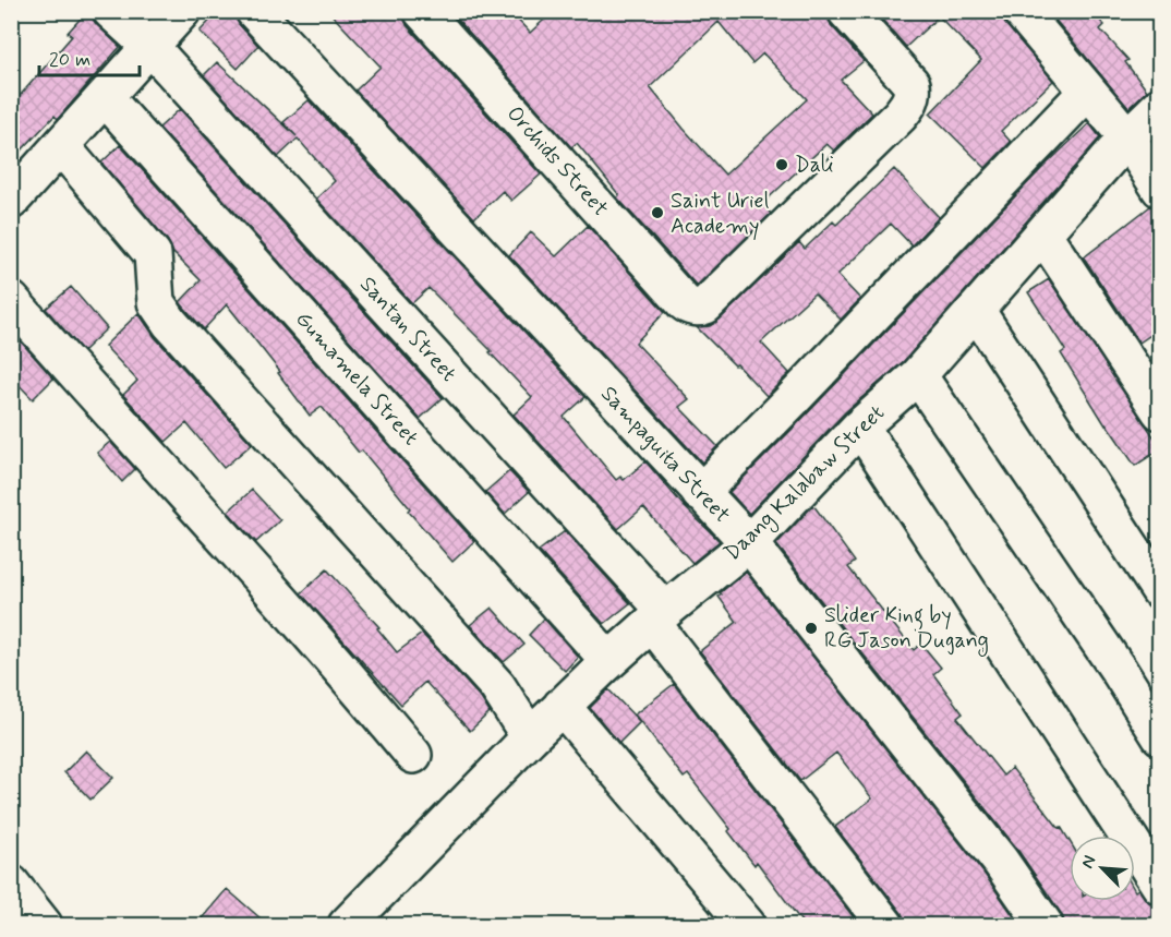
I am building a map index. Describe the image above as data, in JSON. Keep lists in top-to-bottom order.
{
  "streets": {
    "street": [
      "Orchids Street",
      "Santan Street",
      "Gumamela Street",
      "Sampaguita Street",
      "Daang Kalabaw Street"
    ]
  },
  "crossings": [
    ["Santan Street", "Daang Kalabaw Street"],
    ["Gumamela Street", "Daang Kalabaw Street"],
    ["Sampaguita Street", "Daang Kalabaw Street"]
  ],
  "places": ["Dali", "Saint Uriel Academy", "Slider King by RG Jason Dugang"],
  "scale_bar": "20 m",
  "north": "top left"
}
